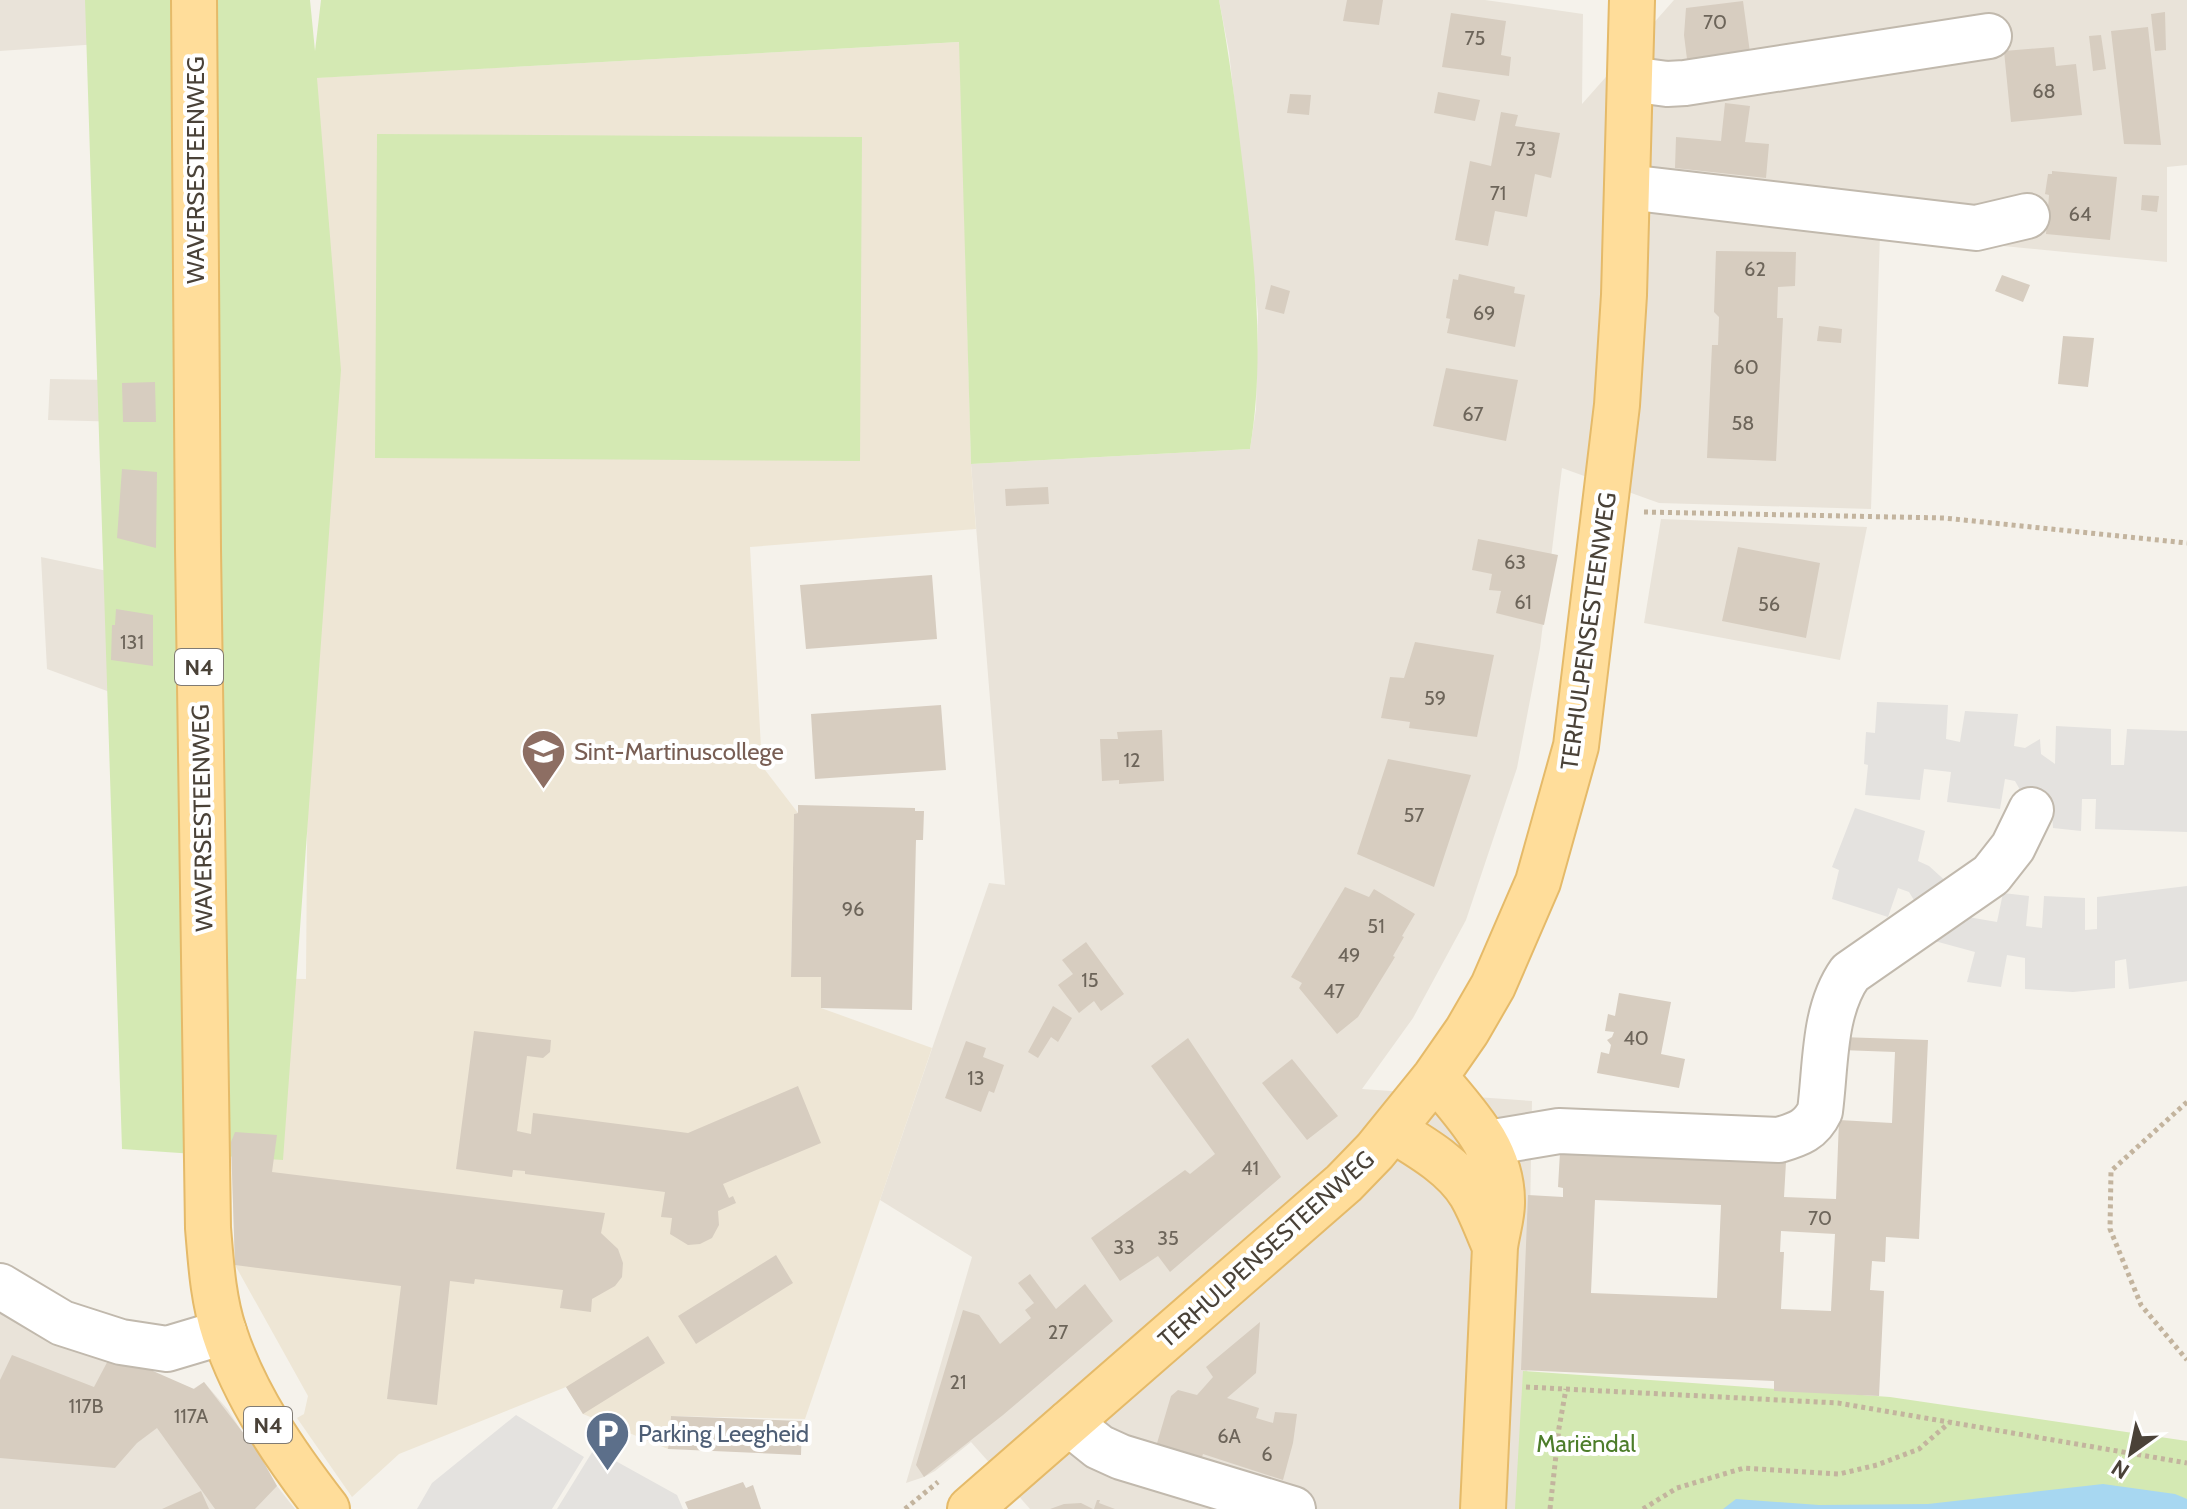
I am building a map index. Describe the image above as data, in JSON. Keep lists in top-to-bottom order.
{
  "streets": {
    "main road": ["WAVERSESTEENWEG", "TERHULPENSESTEENWEG", "N4"]
  },
  "parks": ["Mariëndal"],
  "places": {
    "school or university": ["Sint-Martinuscollege"],
    "parking": ["Parking Leegheid"]
  },
  "house_numbers": [
    "70",
    "75",
    "68",
    "73",
    "71",
    "64",
    "62",
    "69",
    "60",
    "67",
    "58",
    "63",
    "61",
    "56",
    "131",
    "59",
    "12",
    "57",
    "96",
    "51",
    "49",
    "15",
    "47",
    "40",
    "13",
    "41",
    "70",
    "35",
    "33",
    "27",
    "21",
    "117B",
    "117A",
    "6A",
    "6"
  ],
  "north": "bottom left"
}
